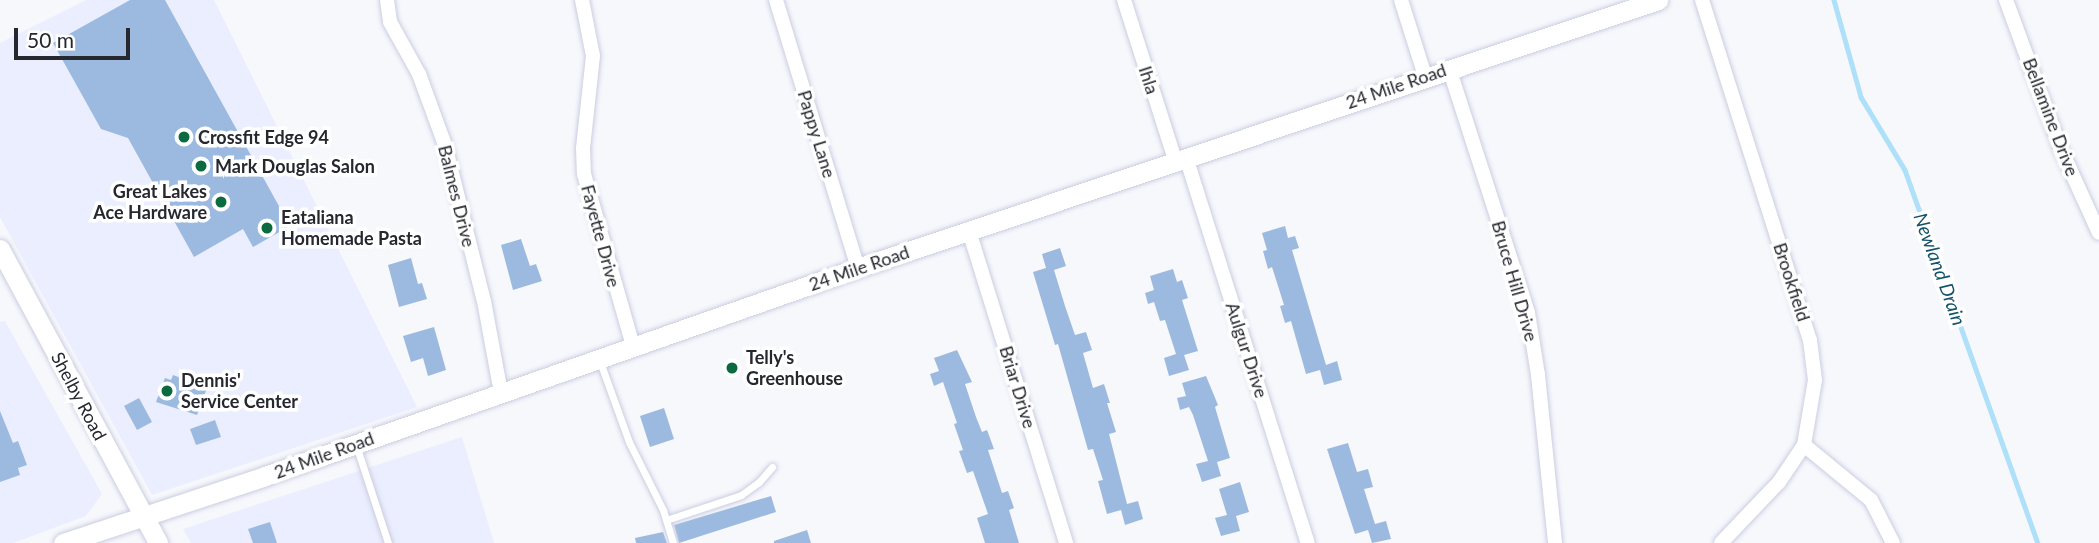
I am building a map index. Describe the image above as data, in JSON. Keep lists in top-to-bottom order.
{
  "streets": {
    "street": [
      "Ihla",
      "24 Mile Road",
      "Bellamine Drive",
      "Pappy Lane",
      "Balmes Drive",
      "Fayette Drive",
      "Bruce Hill Drive",
      "Brookfield",
      "Aulgur Drive",
      "Briar Drive",
      "Shelby Road"
    ]
  },
  "crossings": [
    ["Ihla", "24 Mile Road"],
    ["Ihla", "Aulgur Drive"],
    ["24 Mile Road", "Pappy Lane"],
    ["24 Mile Road", "Balmes Drive"],
    ["24 Mile Road", "Fayette Drive"],
    ["24 Mile Road", "Bruce Hill Drive"],
    ["24 Mile Road", "Aulgur Drive"],
    ["24 Mile Road", "Briar Drive"],
    ["24 Mile Road", "Shelby Road"]
  ],
  "water": ["Newland Drain"],
  "places": [
    "Crossfit Edge 94",
    "Mark Douglas Salon",
    "Great Lakes Ace Hardware",
    "Eataliana Homemade Pasta",
    "Telly's Greenhouse",
    "Dennis' Service Center"
  ],
  "scale_bar": "50 m"
}
